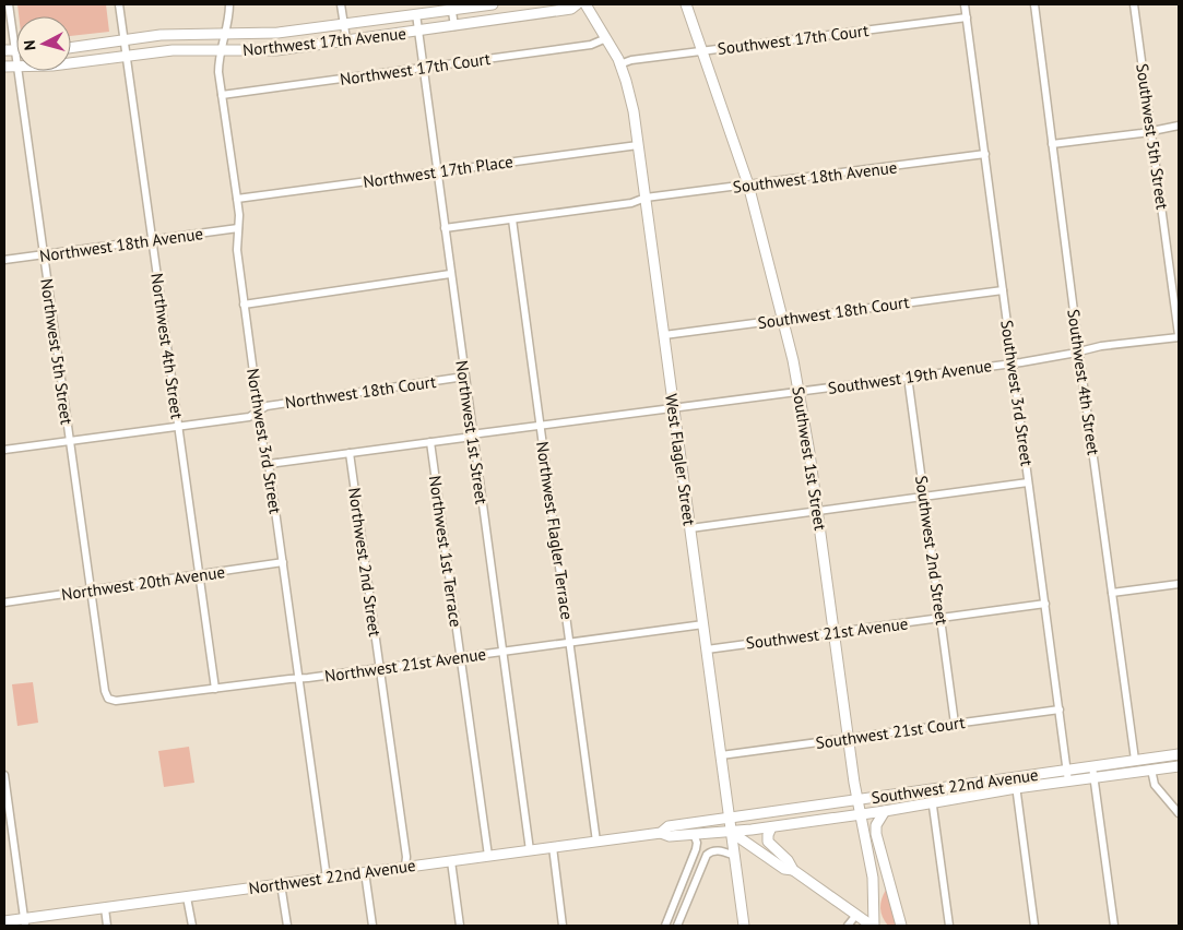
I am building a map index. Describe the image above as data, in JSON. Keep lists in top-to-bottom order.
{
  "streets": {
    "main road": [
      "Northwest 17th Avenue",
      "Southwest 1st Street",
      "West Flagler Street",
      "Southwest 22nd Avenue",
      "Northwest 22nd Avenue"
    ],
    "street": [
      "Southwest 17th Court",
      "Northwest 17th Court",
      "Southwest 5th Street",
      "Northwest 17th Place",
      "Southwest 18th Avenue",
      "Northwest 18th Avenue",
      "Southwest 18th Court",
      "Northwest 4th Street",
      "Northwest 5th Street",
      "Southwest 19th Avenue",
      "Southwest 4th Street",
      "Northwest 18th Court",
      "Southwest 3rd Street",
      "Northwest 1st Street",
      "Northwest 3rd Street",
      "Northwest Flagler Terrace",
      "Southwest 2nd Street",
      "Northwest 1st Terrace",
      "Northwest 2nd Street",
      "Northwest 20th Avenue",
      "Southwest 21st Avenue",
      "Northwest 21st Avenue",
      "Southwest 21st Court"
    ]
  },
  "crossings": [
    ["Southwest 17th Court", "Southwest 3rd Street"],
    ["Southwest 17th Court", "Southwest 1st Street"],
    ["Southwest 17th Court", "West Flagler Street"],
    ["Northwest 17th Avenue", "Northwest 4th Street"],
    ["Northwest 17th Avenue", "Northwest 1st Street"],
    ["Northwest 17th Avenue", "Northwest 3rd Street"],
    ["Northwest 17th Court", "Northwest 1st Street"],
    ["Northwest 17th Court", "Northwest 3rd Street"],
    ["Northwest 17th Court", "West Flagler Street"],
    ["Southwest 5th Street", "Southwest 19th Avenue"],
    ["Northwest 17th Place", "Northwest 1st Street"],
    ["Northwest 17th Place", "Northwest 3rd Street"],
    ["Northwest 17th Place", "West Flagler Street"],
    ["Southwest 18th Avenue", "Southwest 3rd Street"],
    ["Southwest 18th Avenue", "Southwest 1st Street"],
    ["Southwest 18th Avenue", "West Flagler Street"],
    ["Northwest 18th Avenue", "Northwest 4th Street"],
    ["Northwest 18th Avenue", "Northwest 5th Street"],
    ["Northwest 18th Avenue", "Northwest 3rd Street"],
    ["Southwest 18th Court", "Southwest 3rd Street"],
    ["Southwest 18th Court", "Southwest 1st Street"],
    ["Southwest 18th Court", "West Flagler Street"],
    ["Northwest 4th Street", "Northwest 18th Court"],
    ["Northwest 4th Street", "Northwest 20th Avenue"],
    ["Northwest 4th Street", "Northwest 21st Avenue"],
    ["Northwest 5th Street", "Northwest 18th Court"],
    ["Northwest 5th Street", "Northwest 20th Avenue"],
    ["Northwest 5th Street", "Northwest 21st Avenue"],
    ["Southwest 19th Avenue", "Southwest 4th Street"],
    ["Southwest 19th Avenue", "Southwest 3rd Street"],
    ["Southwest 19th Avenue", "Northwest 1st Street"],
    ["Southwest 19th Avenue", "Northwest 3rd Street"],
    ["Southwest 19th Avenue", "Southwest 1st Street"],
    ["Southwest 19th Avenue", "West Flagler Street"],
    ["Southwest 19th Avenue", "Northwest Flagler Terrace"],
    ["Southwest 19th Avenue", "Southwest 2nd Street"],
    ["Southwest 19th Avenue", "Northwest 1st Terrace"],
    ["Southwest 19th Avenue", "Northwest 2nd Street"],
    ["Southwest 4th Street", "Southwest 22nd Avenue"],
    ["Northwest 18th Court", "Northwest 1st Street"],
    ["Northwest 18th Court", "Northwest 3rd Street"],
    ["Southwest 3rd Street", "Southwest 21st Avenue"],
    ["Southwest 3rd Street", "Southwest 21st Court"],
    ["Southwest 3rd Street", "Southwest 22nd Avenue"],
    ["Northwest 1st Street", "Northwest 21st Avenue"],
    ["Northwest 1st Street", "Northwest 22nd Avenue"],
    ["Northwest 3rd Street", "Northwest 20th Avenue"],
    ["Northwest 3rd Street", "Northwest 21st Avenue"],
    ["Northwest 3rd Street", "Northwest 22nd Avenue"],
    ["Southwest 1st Street", "Southwest 21st Avenue"],
    ["Southwest 1st Street", "Southwest 21st Court"],
    ["Southwest 1st Street", "Southwest 22nd Avenue"],
    ["West Flagler Street", "Southwest 21st Avenue"],
    ["West Flagler Street", "Northwest 21st Avenue"],
    ["West Flagler Street", "Southwest 21st Court"],
    ["West Flagler Street", "Southwest 22nd Avenue"],
    ["West Flagler Street", "Northwest 22nd Avenue"],
    ["Northwest Flagler Terrace", "Northwest 21st Avenue"],
    ["Northwest Flagler Terrace", "Northwest 22nd Avenue"],
    ["Southwest 2nd Street", "Southwest 21st Avenue"],
    ["Southwest 2nd Street", "Southwest 21st Court"],
    ["Northwest 1st Terrace", "Northwest 21st Avenue"],
    ["Northwest 1st Terrace", "Northwest 22nd Avenue"],
    ["Northwest 2nd Street", "Northwest 21st Avenue"],
    ["Northwest 2nd Street", "Northwest 22nd Avenue"],
    ["Southwest 22nd Avenue", "Northwest 22nd Avenue"]
  ],
  "north": "left"
}
